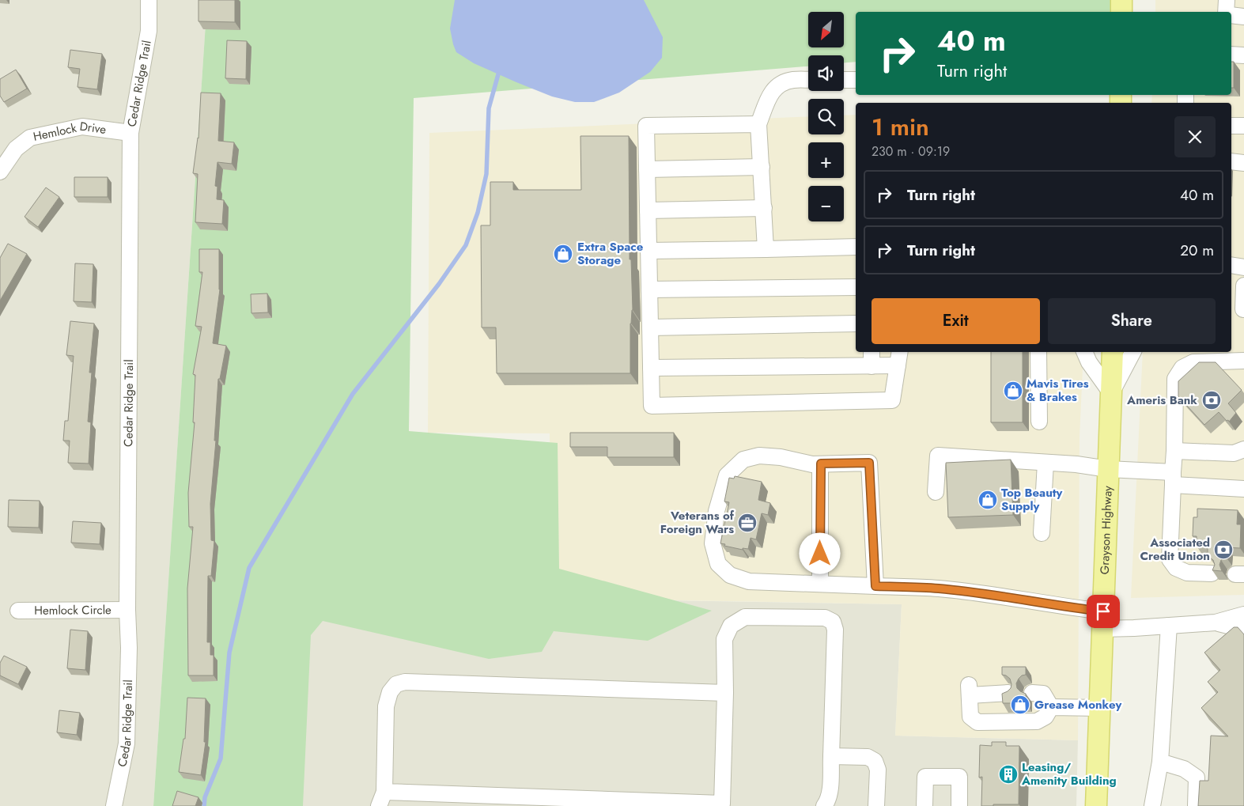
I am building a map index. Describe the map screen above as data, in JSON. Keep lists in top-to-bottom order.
{
  "streets": {
    "main road": ["Grayson Highway"],
    "street": ["Cedar Ridge Trail", "Hemlock Drive", "Hemlock Circle"]
  },
  "crossings": [
    ["Cedar Ridge Trail", "Hemlock Drive"],
    ["Cedar Ridge Trail", "Hemlock Circle"]
  ],
  "places": {
    "shop": [
      "Extra Space Storage",
      "Mavis Tires & Brakes",
      "Top Beauty Supply",
      "Grease Monkey"
    ],
    "bank": ["Ameris Bank", "Associated Credit Union"],
    "office": ["Veterans of Foreign Wars"],
    "building": ["Leasing/ Amenity Building"]
  },
  "north": "bottom left",
  "page": {
    "map_buttons": ["+", "−"],
    "turn": ["40 m", "Turn right"],
    "heading": ["1 min", "230 m · 09:19"],
    "list": [
      {
        "name": "Turn right",
        "value": "40 m"
      },
      {
        "name": "Turn right",
        "value": "20 m"
      }
    ],
    "buttons": ["Exit", "Share"]
  }
}
